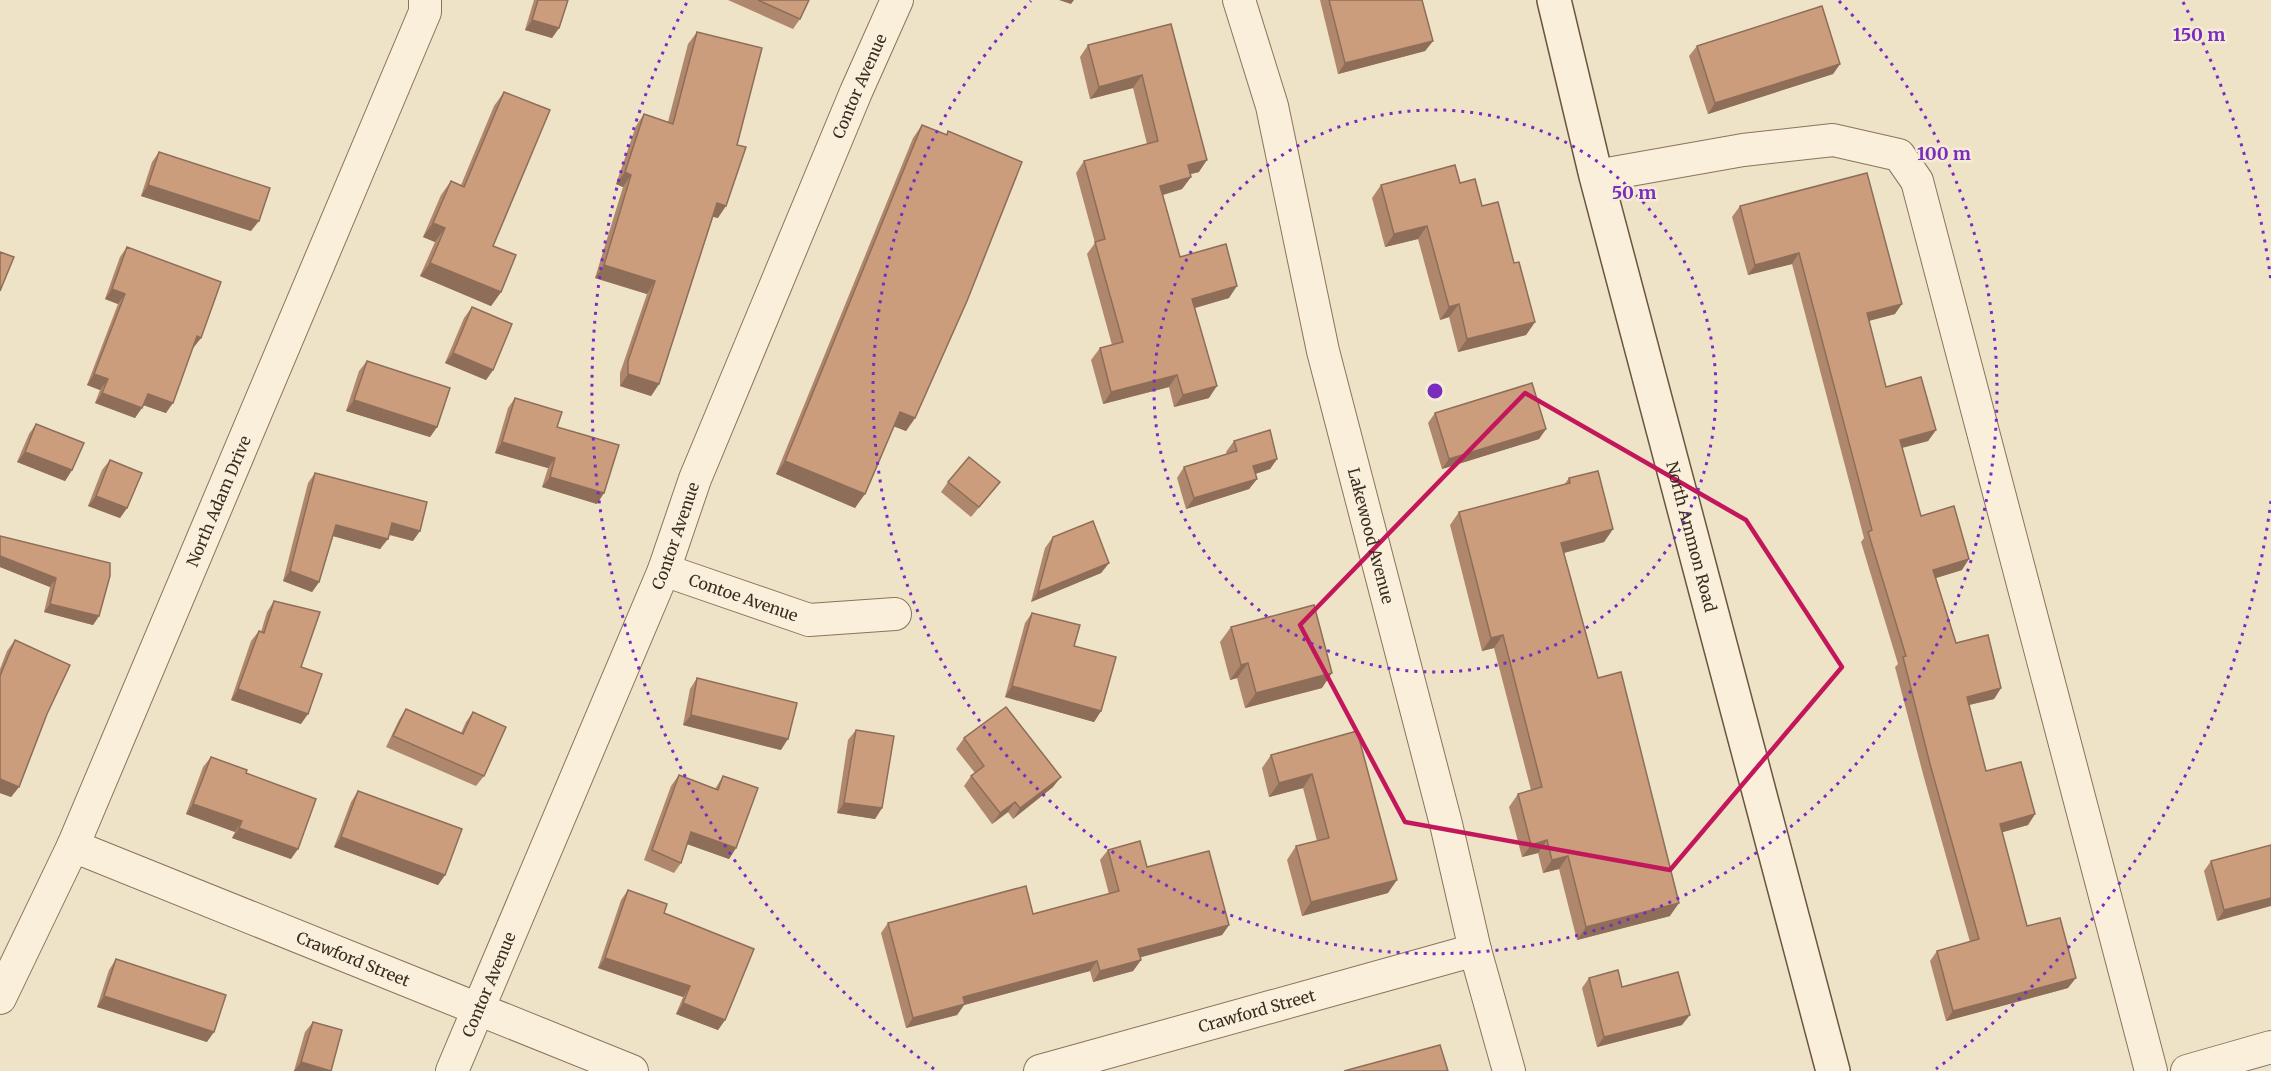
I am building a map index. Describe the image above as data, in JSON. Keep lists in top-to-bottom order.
{
  "streets": {
    "main road": ["North Ammon Road"],
    "street": [
      "Contor Avenue",
      "North Adam Drive",
      "Lakewood Avenue",
      "Contoe Avenue",
      "Crawford Street"
    ]
  },
  "crossings": [
    ["Contor Avenue", "Contoe Avenue"],
    ["Contor Avenue", "Crawford Street"],
    ["North Adam Drive", "Crawford Street"],
    ["Lakewood Avenue", "Crawford Street"]
  ],
  "rings": ["150 m", "100 m", "50 m"]
}
